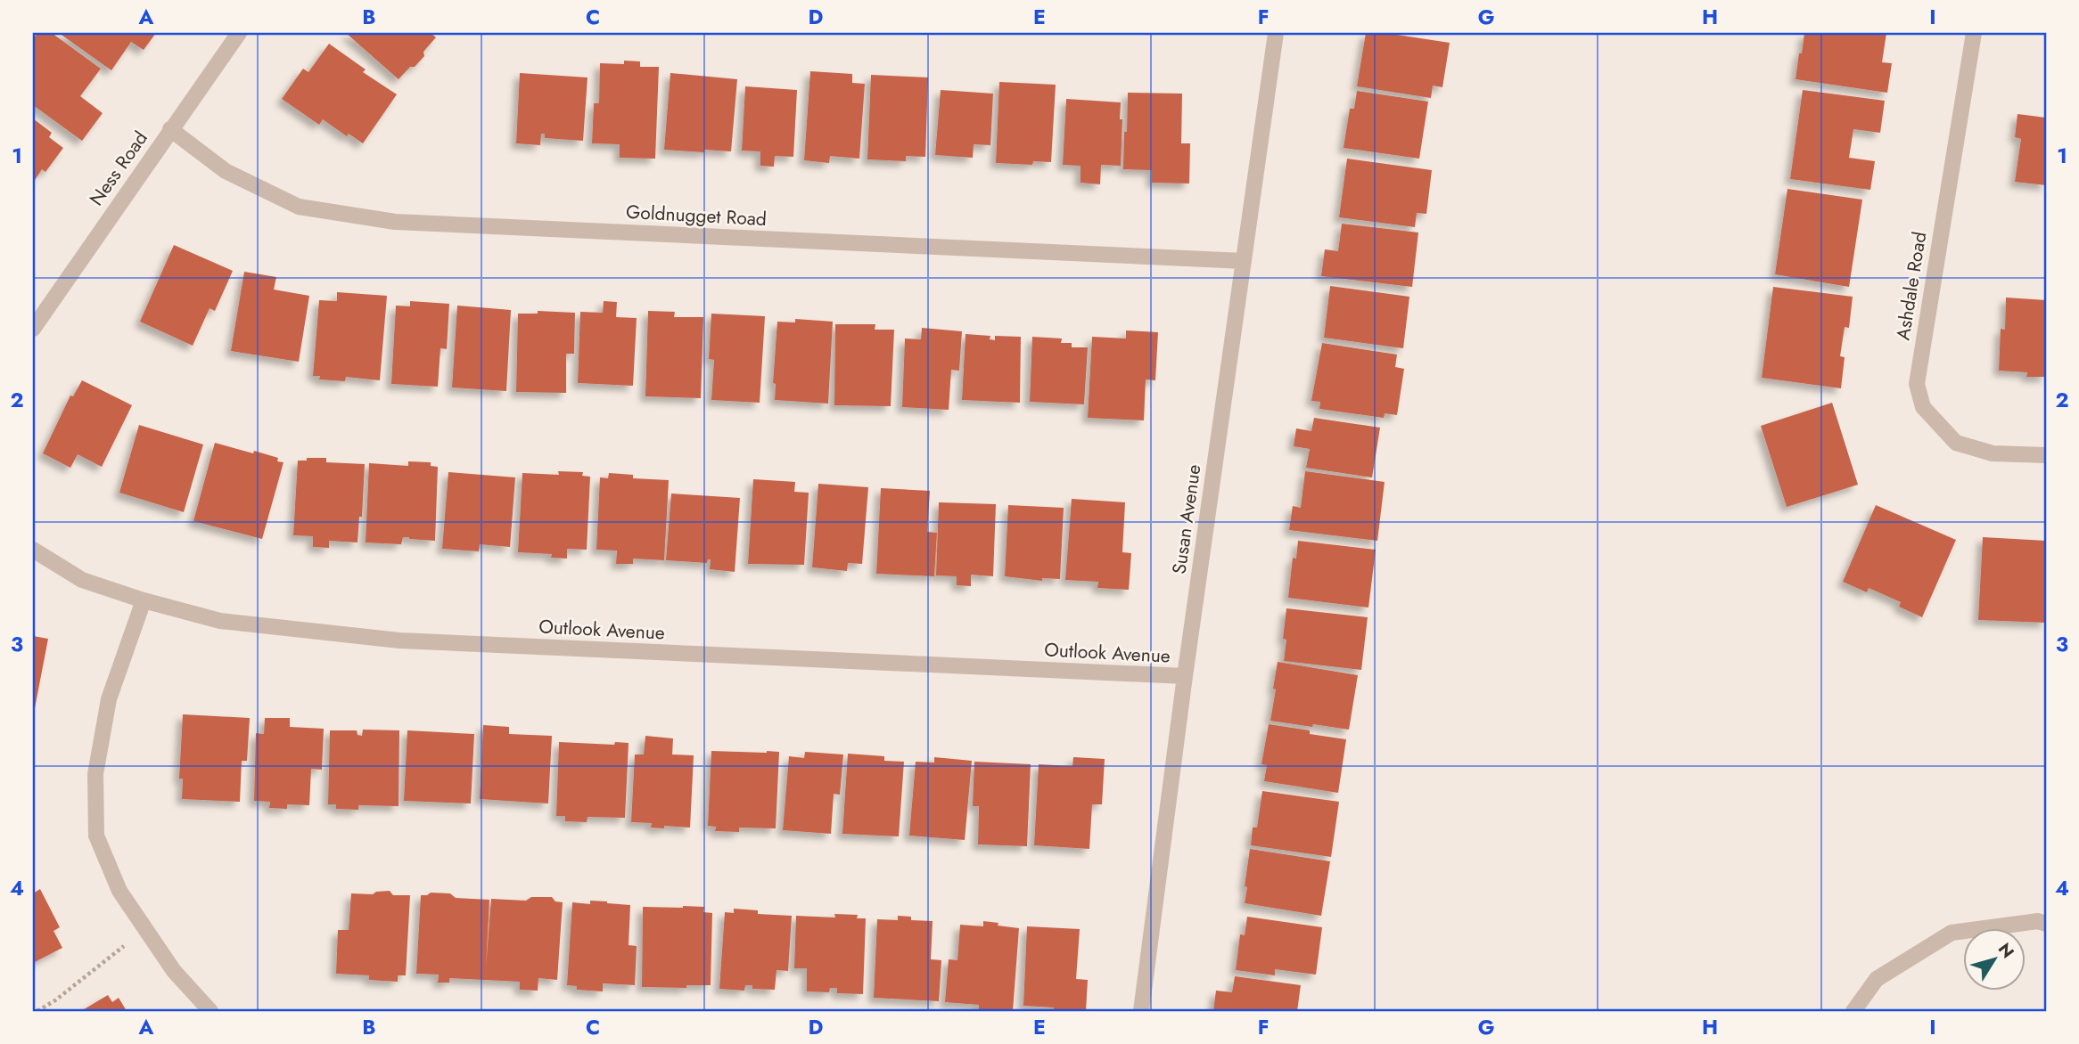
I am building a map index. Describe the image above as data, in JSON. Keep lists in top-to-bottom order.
{
  "streets": {
    "street": [
      "Ness Road",
      "Goldnugget Road",
      "Ashdale Road",
      "Susan Avenue",
      "Outlook Avenue"
    ]
  },
  "crossings": [
    ["Ness Road", "Goldnugget Road"],
    ["Goldnugget Road", "Susan Avenue"],
    ["Susan Avenue", "Outlook Avenue"]
  ],
  "north": "top right",
  "grid": {
    "columns": [
      "A",
      "B",
      "C",
      "D",
      "E",
      "F",
      "G",
      "H",
      "I"
    ],
    "rows": [
      "1",
      "2",
      "3",
      "4"
    ]
  }
}
